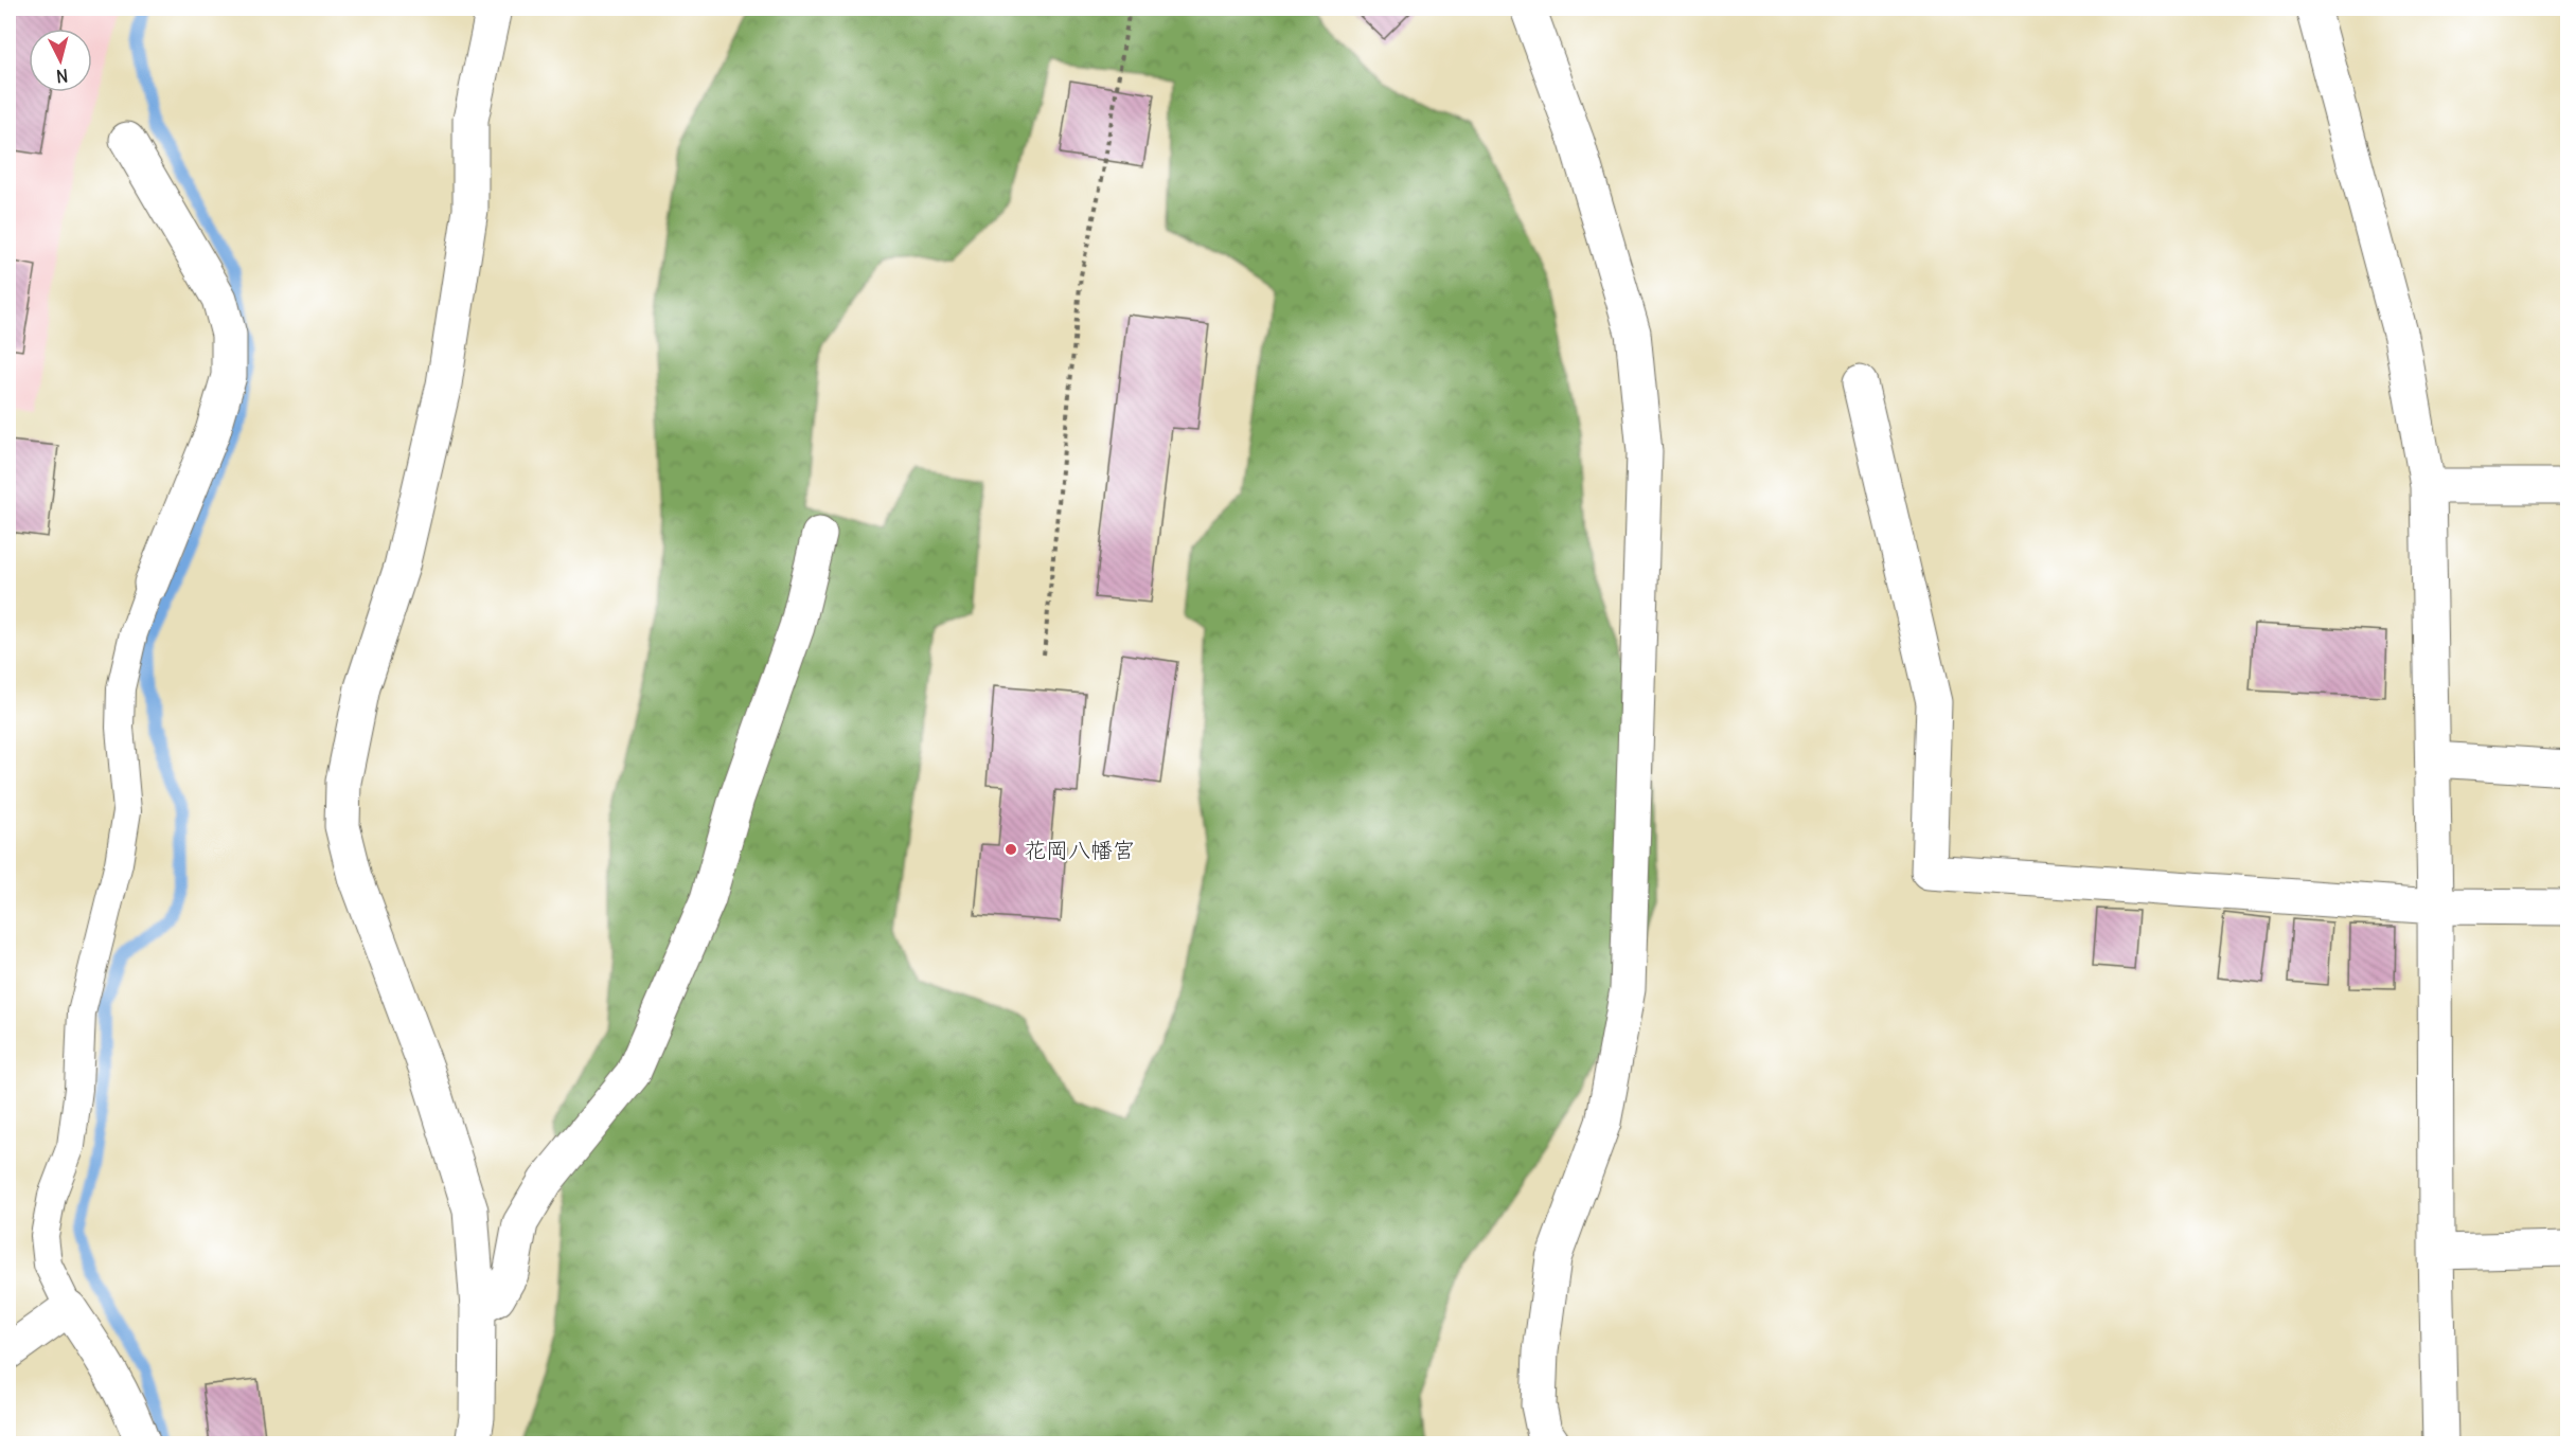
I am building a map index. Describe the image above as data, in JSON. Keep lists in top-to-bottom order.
{
  "places": ["花岡八幡宮"],
  "north": "bottom"
}
